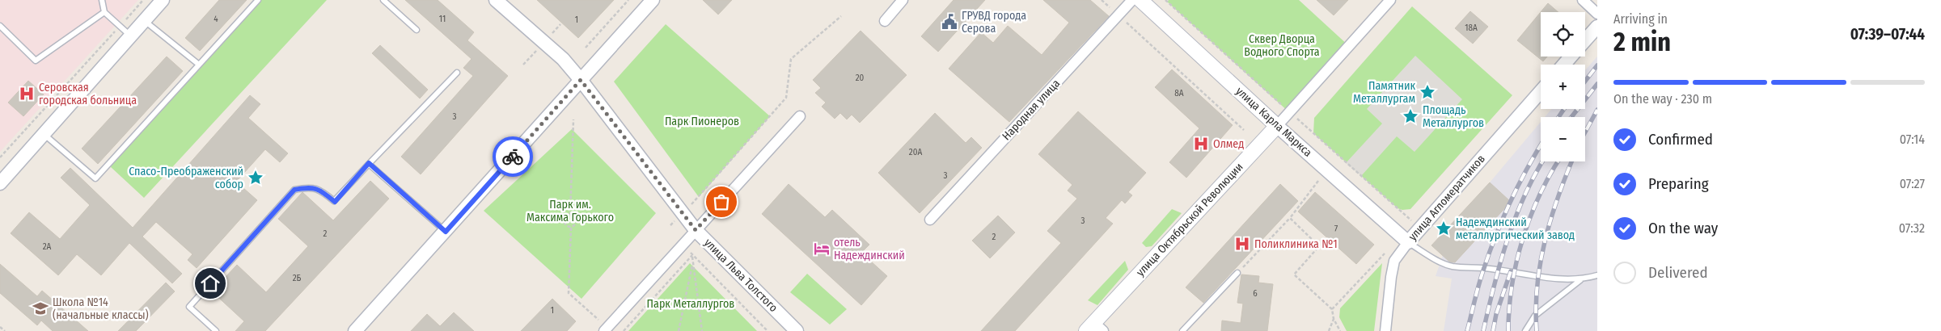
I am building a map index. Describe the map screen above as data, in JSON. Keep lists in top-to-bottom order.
{
  "streets": {
    "main road": ["улица Карла Маркса", "улица Октябрьской Революции"],
    "street": ["Народная улица", "улица Агломератчиков", "улица Льва Толстого"]
  },
  "crossings": [
    ["улица Карла Маркса", "улица Агломератчиков"],
    ["улица Карла Маркса", "улица Октябрьской Революции"]
  ],
  "parks": [
    "Сквер Дворца Водного Спорта",
    "Парк Пионеров",
    "Парк им. Максима Горького",
    "Парк Металлургов"
  ],
  "places": {
    "public building": ["ГРУВД города Серова"],
    "place": [
      "Памятник Металлургам",
      "Площадь Металлургов",
      "Спасо-Преображенский собор",
      "Надеждинский металлургический завод"
    ],
    "hospital": ["Серовская городская больница", "Олмед", "Поликлиника №1"],
    "hotel": ["отель Надеждинский"],
    "school or university": ["Школа №14 (начальные классы)"]
  },
  "house_numbers": [
    "4",
    "11",
    "1",
    "18А",
    "20",
    "8А",
    "3",
    "20А",
    "3",
    "3",
    "7",
    "2",
    "2",
    "2А",
    "2Б",
    "6",
    "1"
  ],
  "page": {
    "heading": ["2 min", "Arriving in", "07:39–07:44"],
    "map_buttons": ["+", "−"],
    "bar": "On the way · 230 m",
    "list": [
      ["Confirmed", "07:14"],
      ["Preparing", "07:27"],
      ["On the way", "07:32"],
      "Delivered"
    ]
  }
}
